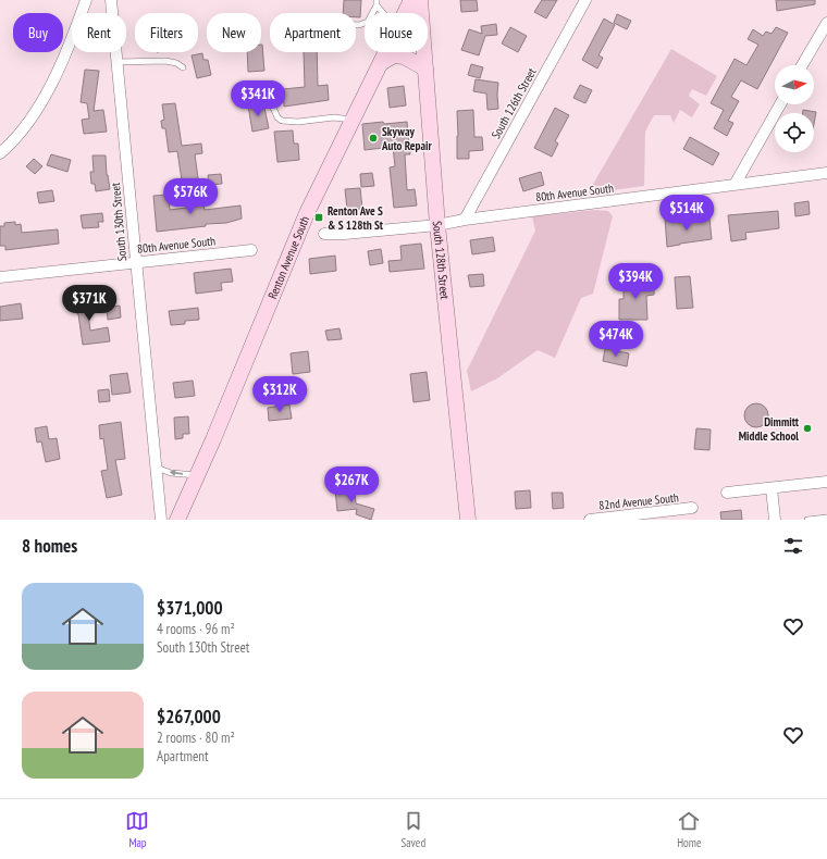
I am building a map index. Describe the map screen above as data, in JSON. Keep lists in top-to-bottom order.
{
  "streets": {
    "main road": ["Renton Avenue South", "South 128th Street"],
    "street": [
      "South 126th Street",
      "80th Avenue South",
      "South 130th Street",
      "82nd Avenue South"
    ]
  },
  "crossings": [
    ["South 126th Street", "80th Avenue South"],
    ["80th Avenue South", "South 130th Street"],
    ["80th Avenue South", "South 128th Street"]
  ],
  "places": {
    "other": ["Skyway Auto Repair", "Dimmitt Middle School"],
    "transit": ["Renton Ave S & S 128th St"]
  },
  "north": "right",
  "page": {
    "chip": [
      "Buy",
      "Rent",
      "Filters",
      "New",
      "Apartment",
      "House"
    ],
    "price": [
      "$341K",
      "$576K",
      "$514K",
      "$394K",
      "$371K",
      "$474K",
      "$312K",
      "$267K"
    ],
    "heading": "8 homes",
    "list": [
      {
        "name": "$371,000",
        "note": "4 rooms · 96 m² · South 130th Street"
      },
      {
        "name": "$267,000",
        "note": "2 rooms · 80 m² · Apartment"
      }
    ],
    "tabs": ["Map", "Saved", "Home"]
  }
}
